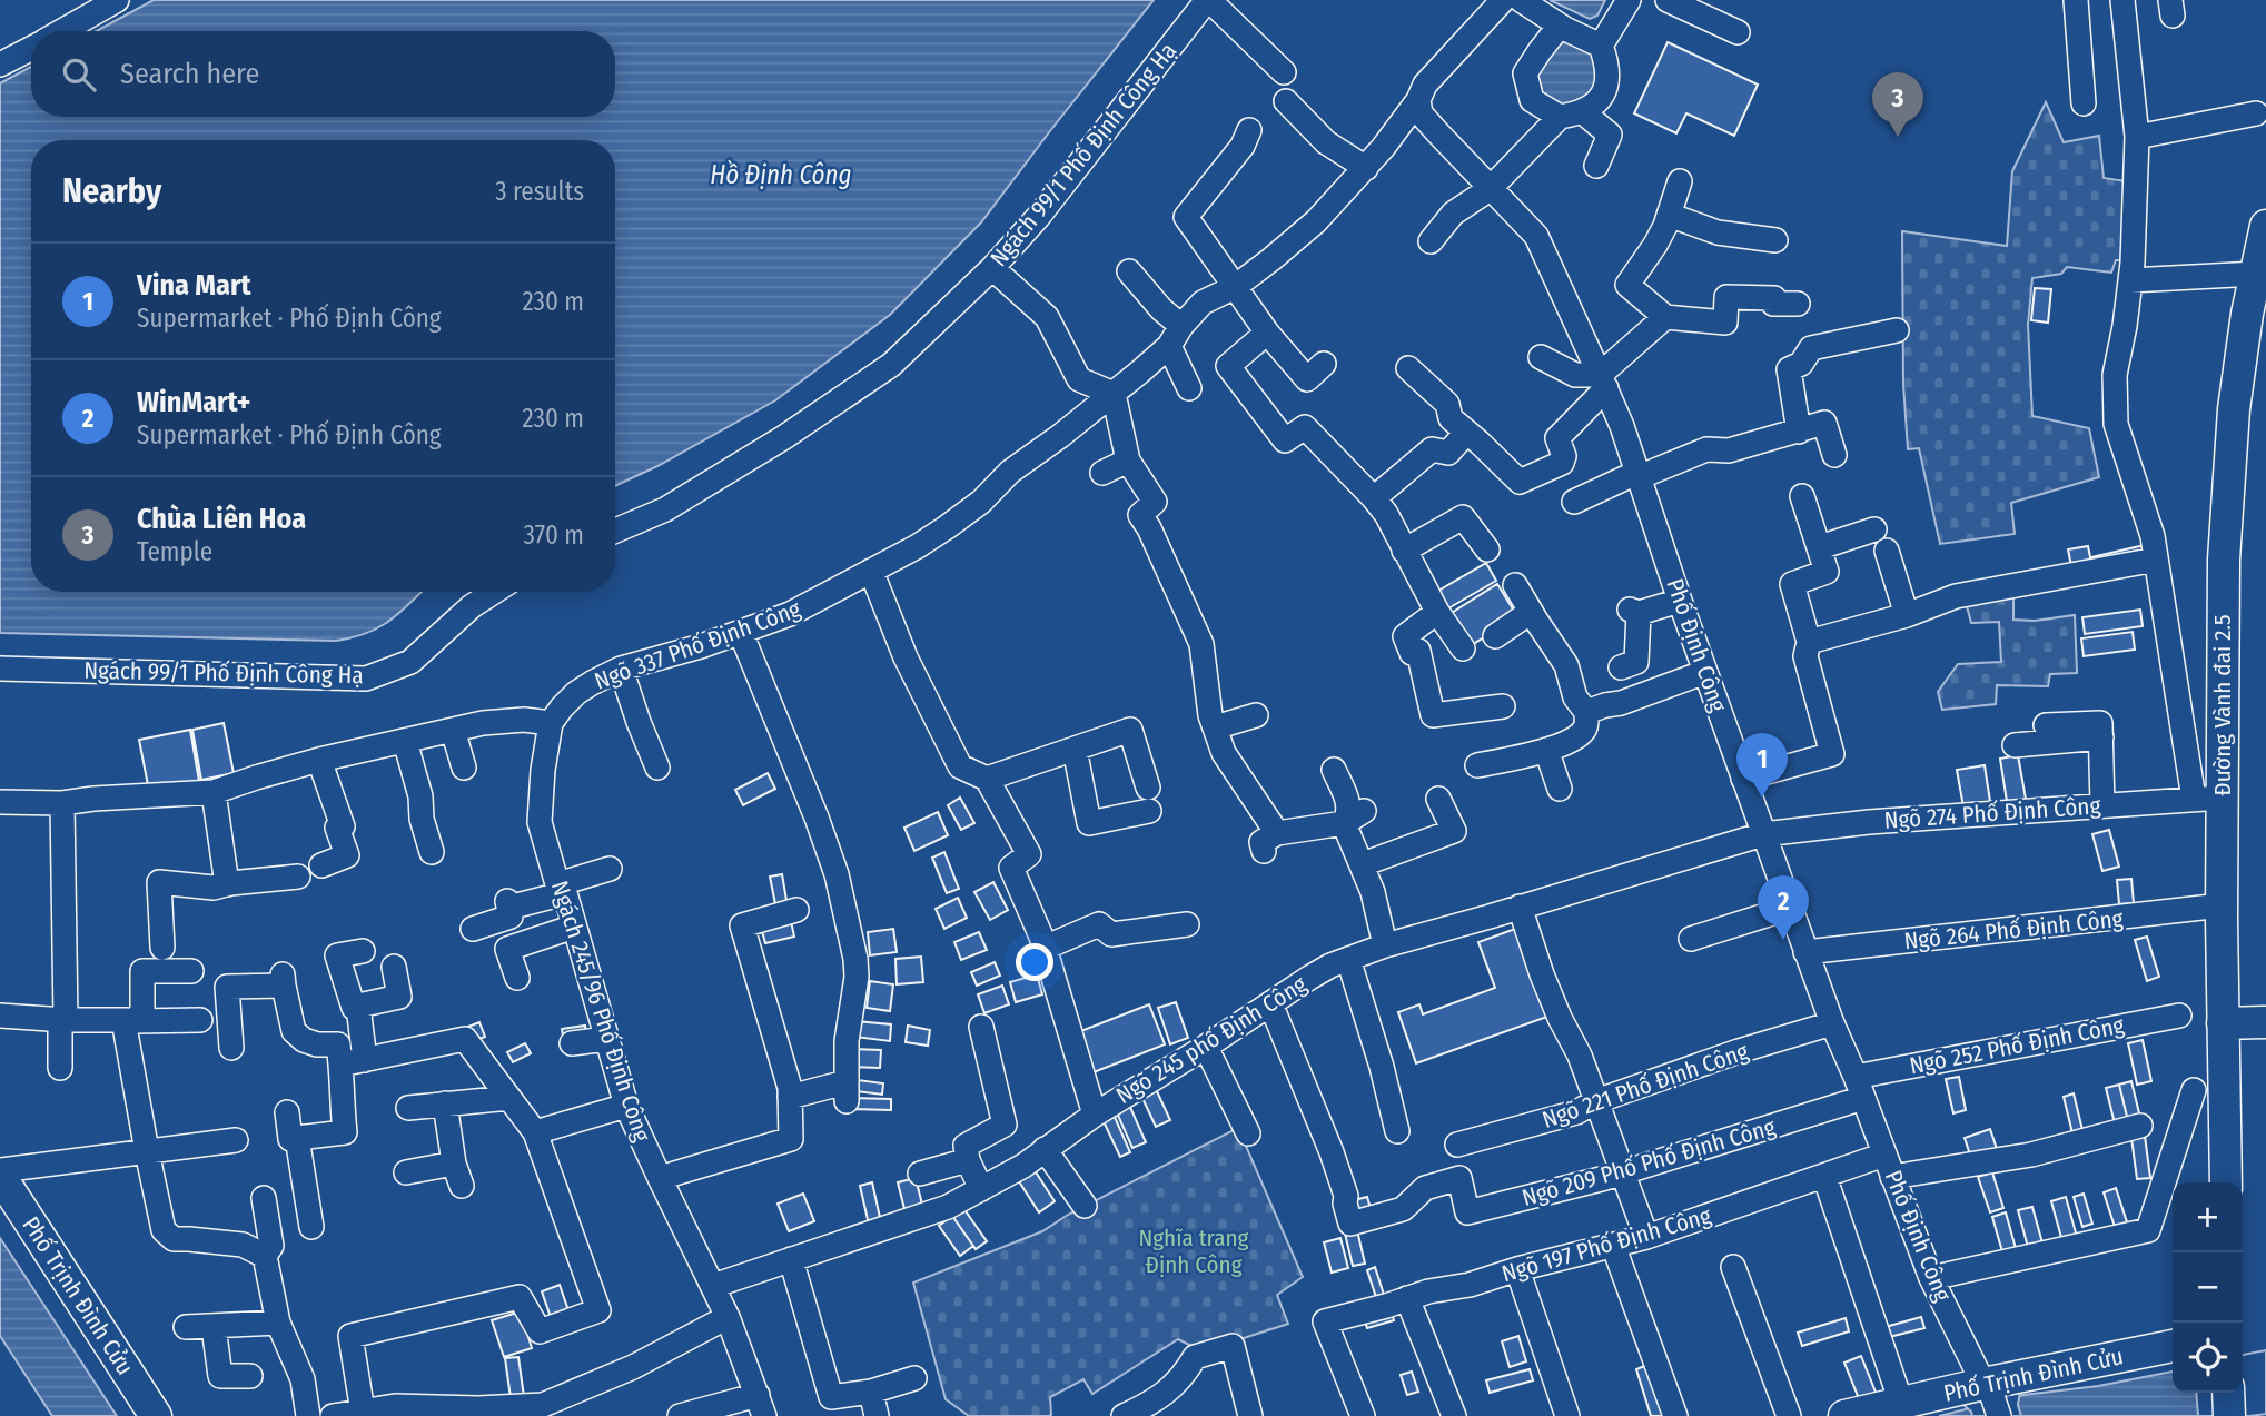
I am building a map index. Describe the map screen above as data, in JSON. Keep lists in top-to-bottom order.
{
  "streets": {
    "main road": ["Đường Vành đai 2.5", "Phố Trịnh Đình Cửu"],
    "street": [
      "Ngách 99/1 Phố Định Công Hạ",
      "Ngõ 337 Phố Định Công",
      "Phố Định Công",
      "Ngõ 274 Phố Định Công",
      "Ngõ 264 Phố Định Công",
      "Ngách 245/96 Phố Định Công",
      "Ngõ 245 phố Định Công",
      "Ngõ 252 Phố Định Công",
      "Ngõ 221 Phố Định Công",
      "Ngõ 209 Phố Phố Định Công",
      "Ngõ 197 Phố Định Công"
    ]
  },
  "crossings": [
    ["Ngõ 337 Phố Định Công", "Phố Định Công"],
    ["Ngõ 337 Phố Định Công", "Ngách 245/96 Phố Định Công"],
    ["Phố Định Công", "Ngõ 274 Phố Định Công"],
    ["Phố Định Công", "Ngõ 264 Phố Định Công"],
    ["Phố Định Công", "Ngõ 245 phố Định Công"],
    ["Phố Định Công", "Ngõ 252 Phố Định Công"],
    ["Phố Định Công", "Ngõ 221 Phố Định Công"],
    ["Phố Định Công", "Ngõ 209 Phố Phố Định Công"],
    ["Phố Định Công", "Ngõ 197 Phố Định Công"],
    ["Phố Định Công", "Phố Trịnh Đình Cửu"],
    ["Đường Vành đai 2.5", "Ngõ 274 Phố Định Công"],
    ["Đường Vành đai 2.5", "Ngõ 264 Phố Định Công"],
    ["Ngõ 274 Phố Định Công", "Ngõ 245 phố Định Công"],
    ["Ngách 245/96 Phố Định Công", "Ngõ 245 phố Định Công"],
    ["Ngõ 245 phố Định Công", "Ngõ 209 Phố Phố Định Công"],
    ["Ngõ 252 Phố Định Công", "Ngõ 209 Phố Phố Định Công"]
  ],
  "water": ["Hồ Định Công"],
  "parks": ["Nghĩa trang Định Công"],
  "page": {
    "search": "Search here",
    "pins": ["3", "1", "2"],
    "heading": ["Nearby", "3 results"],
    "list": [
      {
        "mark": "1",
        "name": "Vina Mart",
        "note": "Supermarket · Phố Định Công",
        "value": "230 m"
      },
      {
        "mark": "2",
        "name": "WinMart+",
        "note": "Supermarket · Phố Định Công",
        "value": "230 m"
      },
      {
        "mark": "3",
        "name": "Chùa Liên Hoa",
        "note": "Temple",
        "value": "370 m"
      }
    ],
    "map_buttons": ["+", "−"]
  }
}
